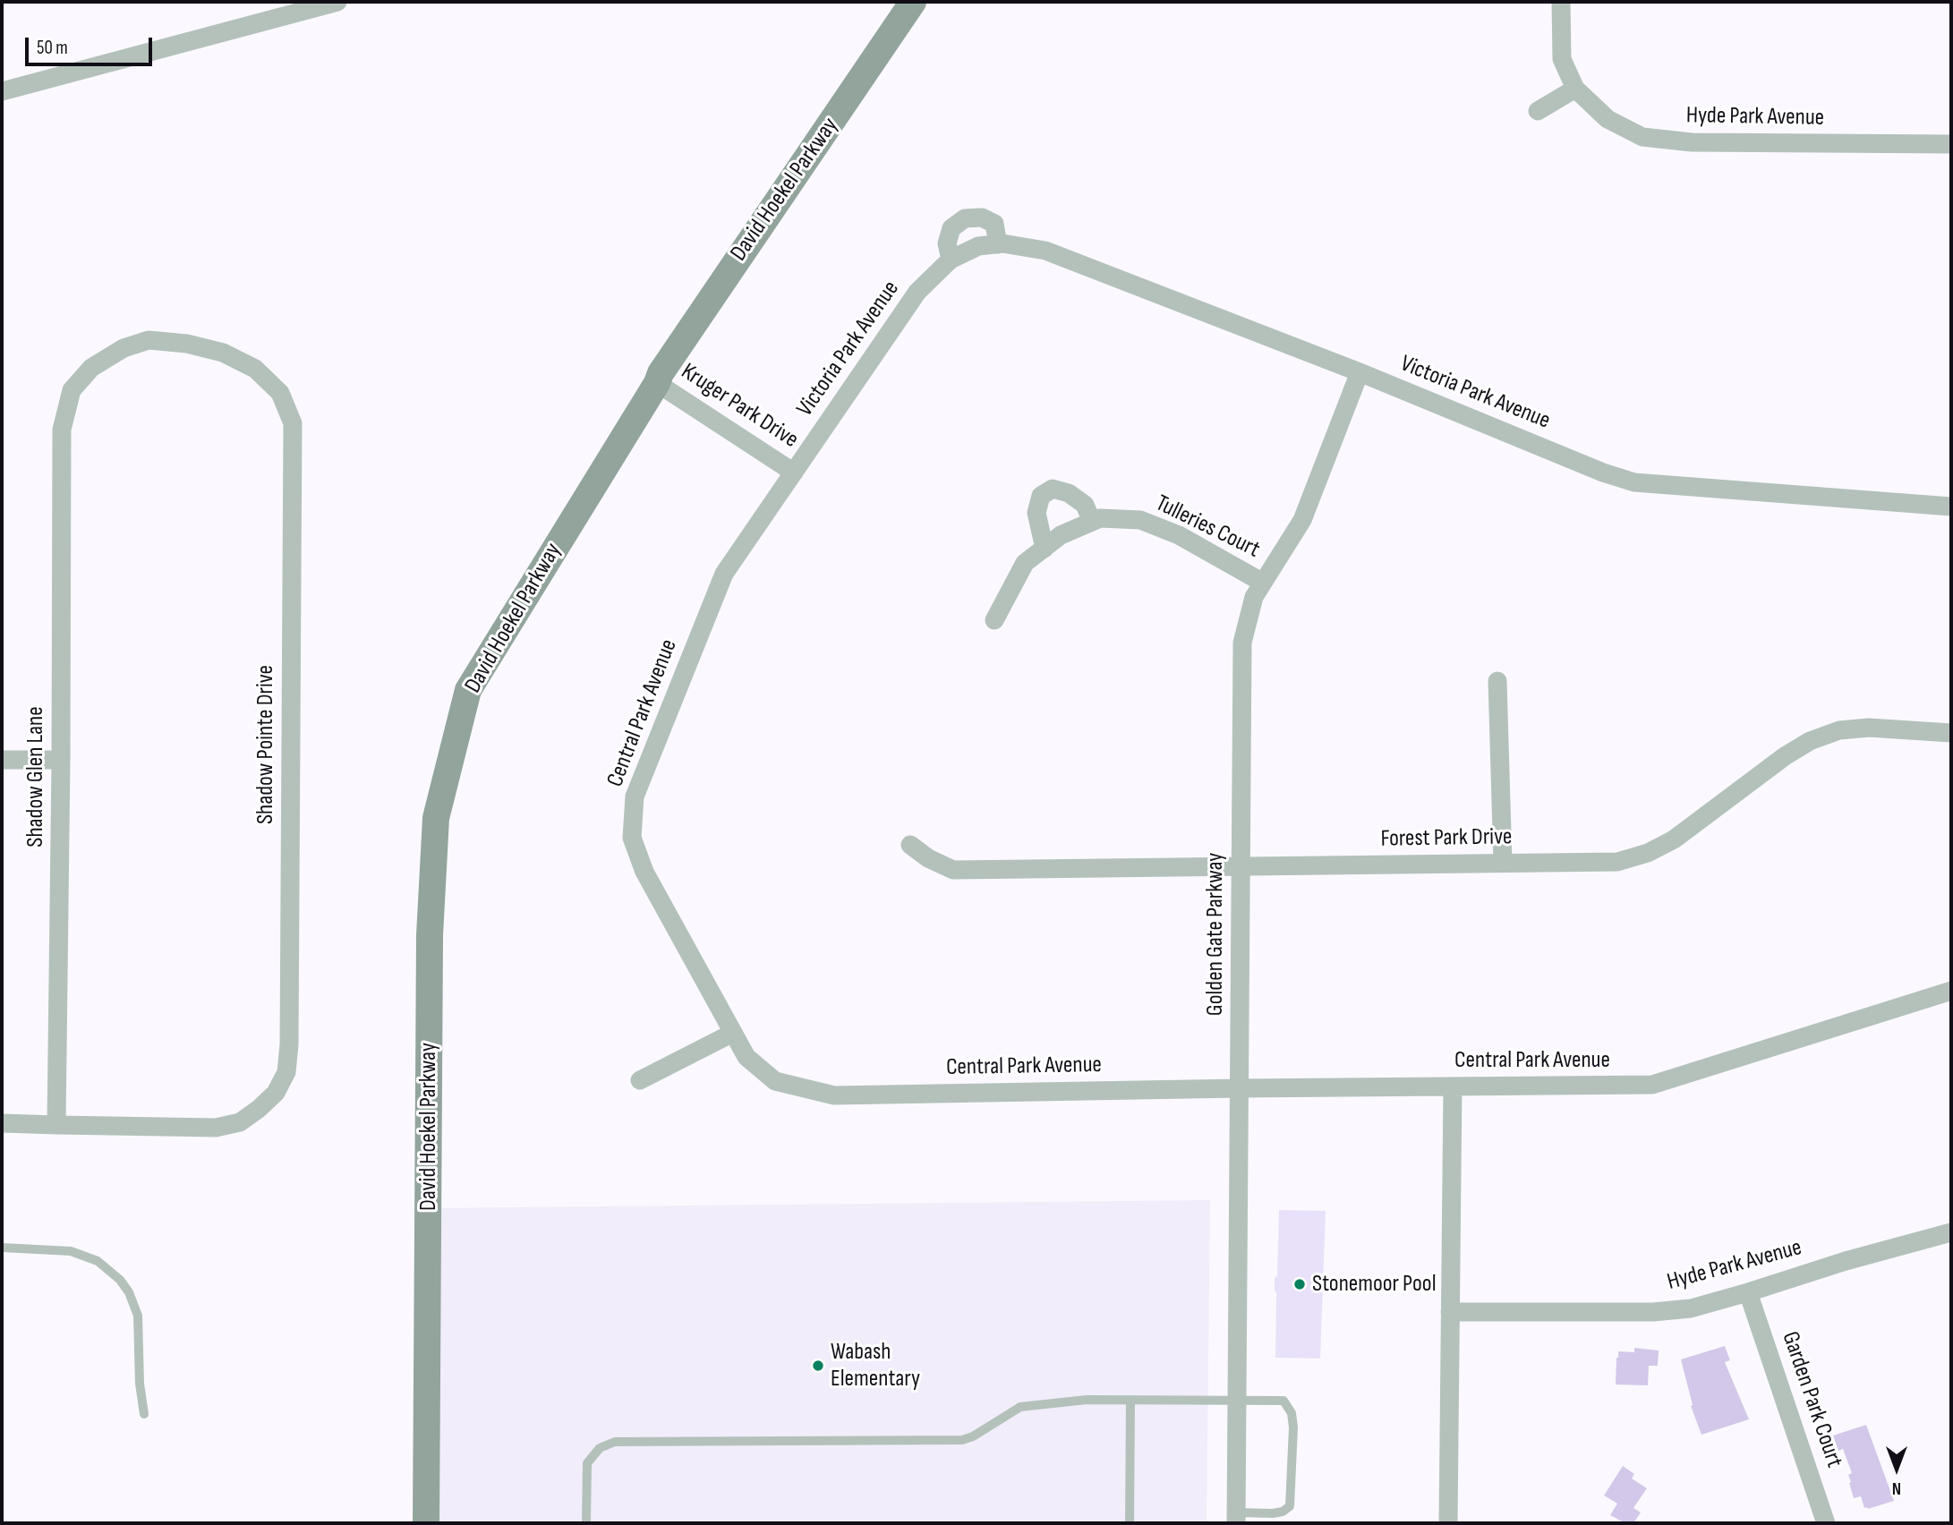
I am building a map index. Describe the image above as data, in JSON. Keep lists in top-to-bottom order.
{
  "streets": {
    "main road": ["David Hoekel Parkway"],
    "street": [
      "Hyde Park Avenue",
      "Victoria Park Avenue",
      "Kruger Park Drive",
      "Tulleries Court",
      "Central Park Avenue",
      "Shadow Pointe Drive",
      "Shadow Glen Lane",
      "Forest Park Drive",
      "Golden Gate Parkway",
      "Garden Park Court"
    ]
  },
  "crossings": [
    ["Hyde Park Avenue", "Garden Park Court"],
    ["David Hoekel Parkway", "Kruger Park Drive"],
    ["Victoria Park Avenue", "Kruger Park Drive"],
    ["Victoria Park Avenue", "Central Park Avenue"],
    ["Victoria Park Avenue", "Golden Gate Parkway"],
    ["Kruger Park Drive", "Central Park Avenue"],
    ["Tulleries Court", "Golden Gate Parkway"],
    ["Central Park Avenue", "Golden Gate Parkway"],
    ["Shadow Pointe Drive", "Shadow Glen Lane"],
    ["Forest Park Drive", "Golden Gate Parkway"]
  ],
  "places": ["Stonemoor Pool", "Wabash Elementary"],
  "scale_bar": "50 m",
  "north": "bottom"
}
